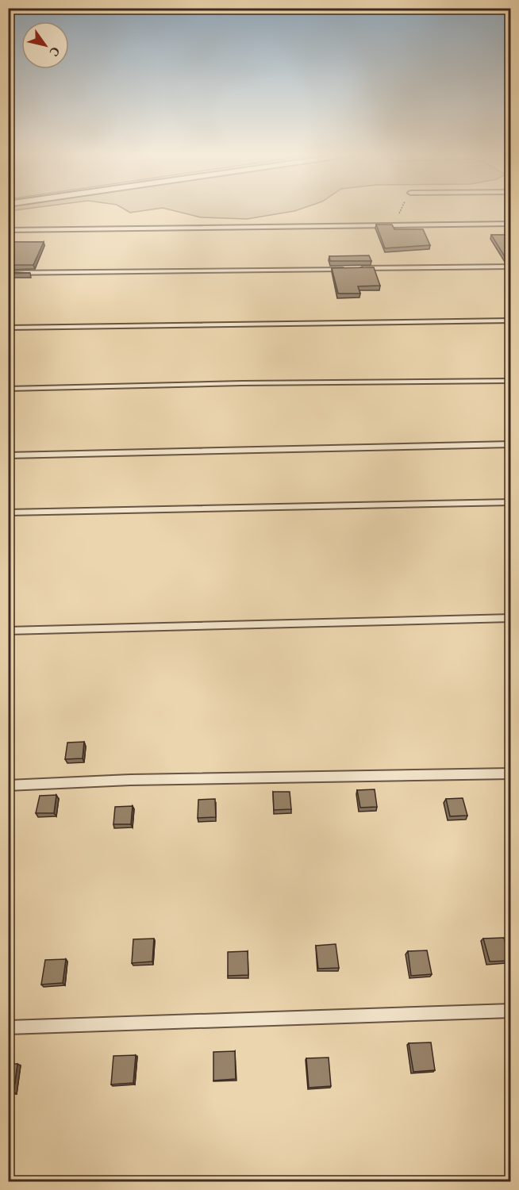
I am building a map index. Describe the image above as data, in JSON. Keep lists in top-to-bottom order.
{
  "north": "bottom right"
}
